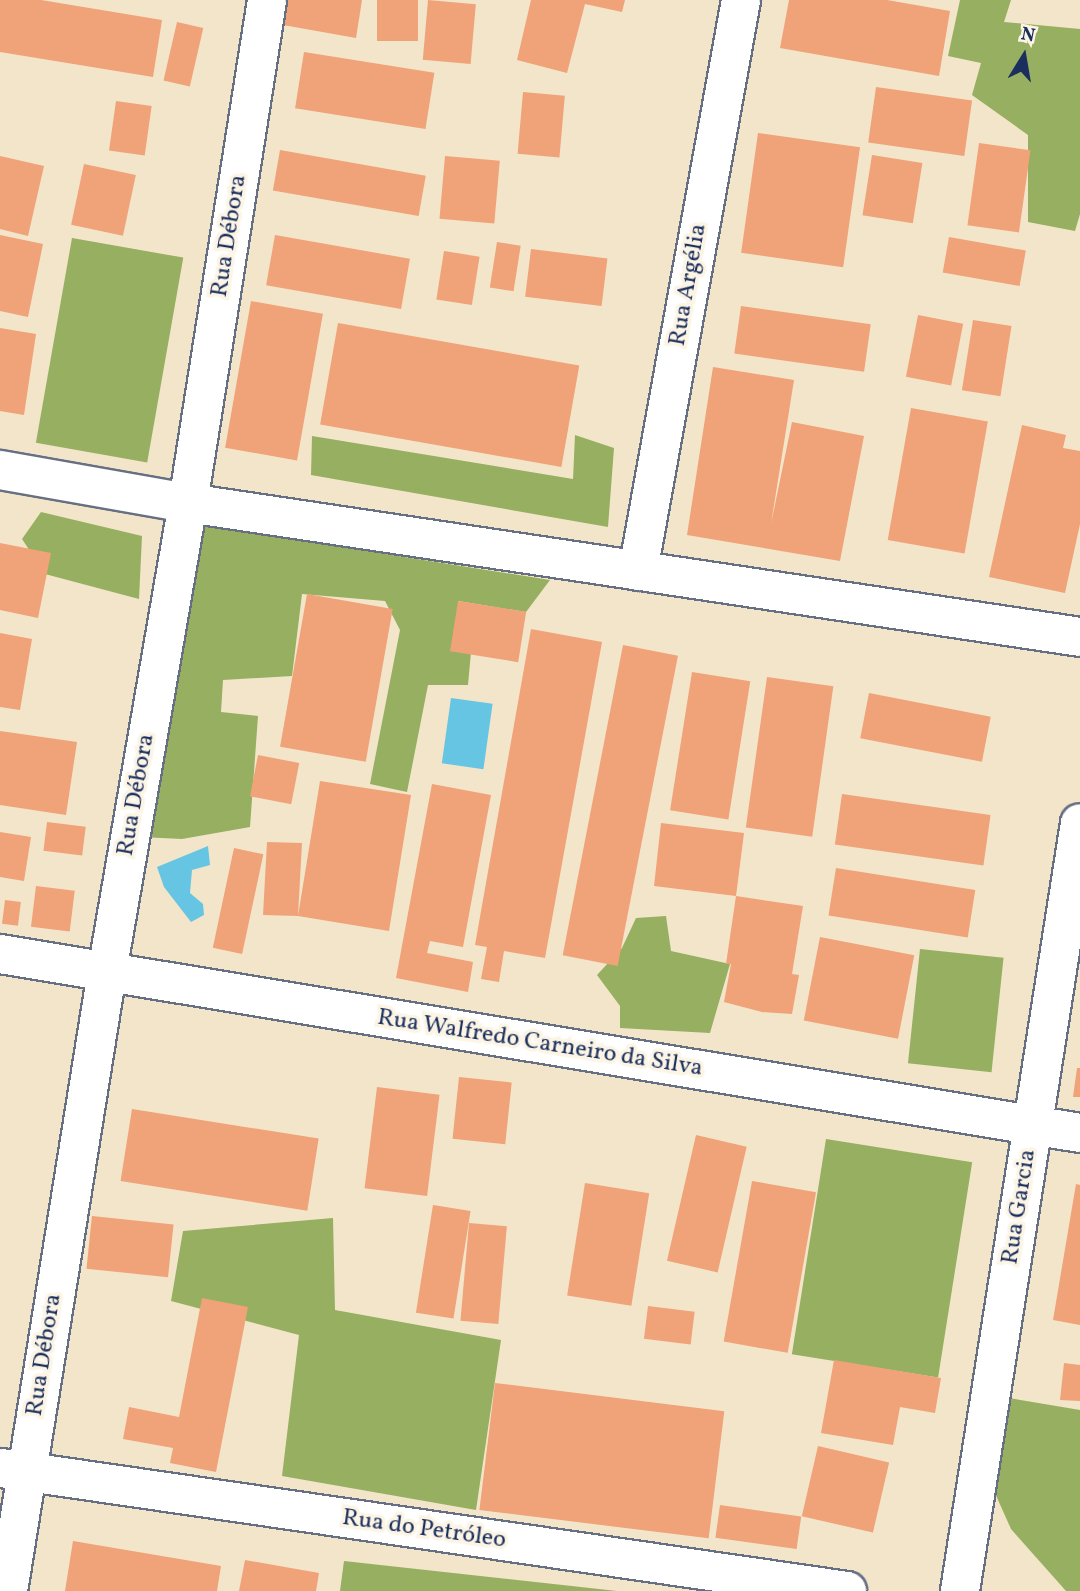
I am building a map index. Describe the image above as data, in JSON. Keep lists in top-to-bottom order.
{
  "streets": {
    "street": [
      "Rua Débora",
      "Rua Argélia",
      "Rua Walfredo Carneiro da Silva",
      "Rua Garcia",
      "Rua do Petróleo"
    ]
  },
  "crossings": [
    ["Rua Débora", "Rua Walfredo Carneiro da Silva"],
    ["Rua Débora", "Rua do Petróleo"],
    ["Rua Walfredo Carneiro da Silva", "Rua Garcia"]
  ],
  "north": "top"
}
